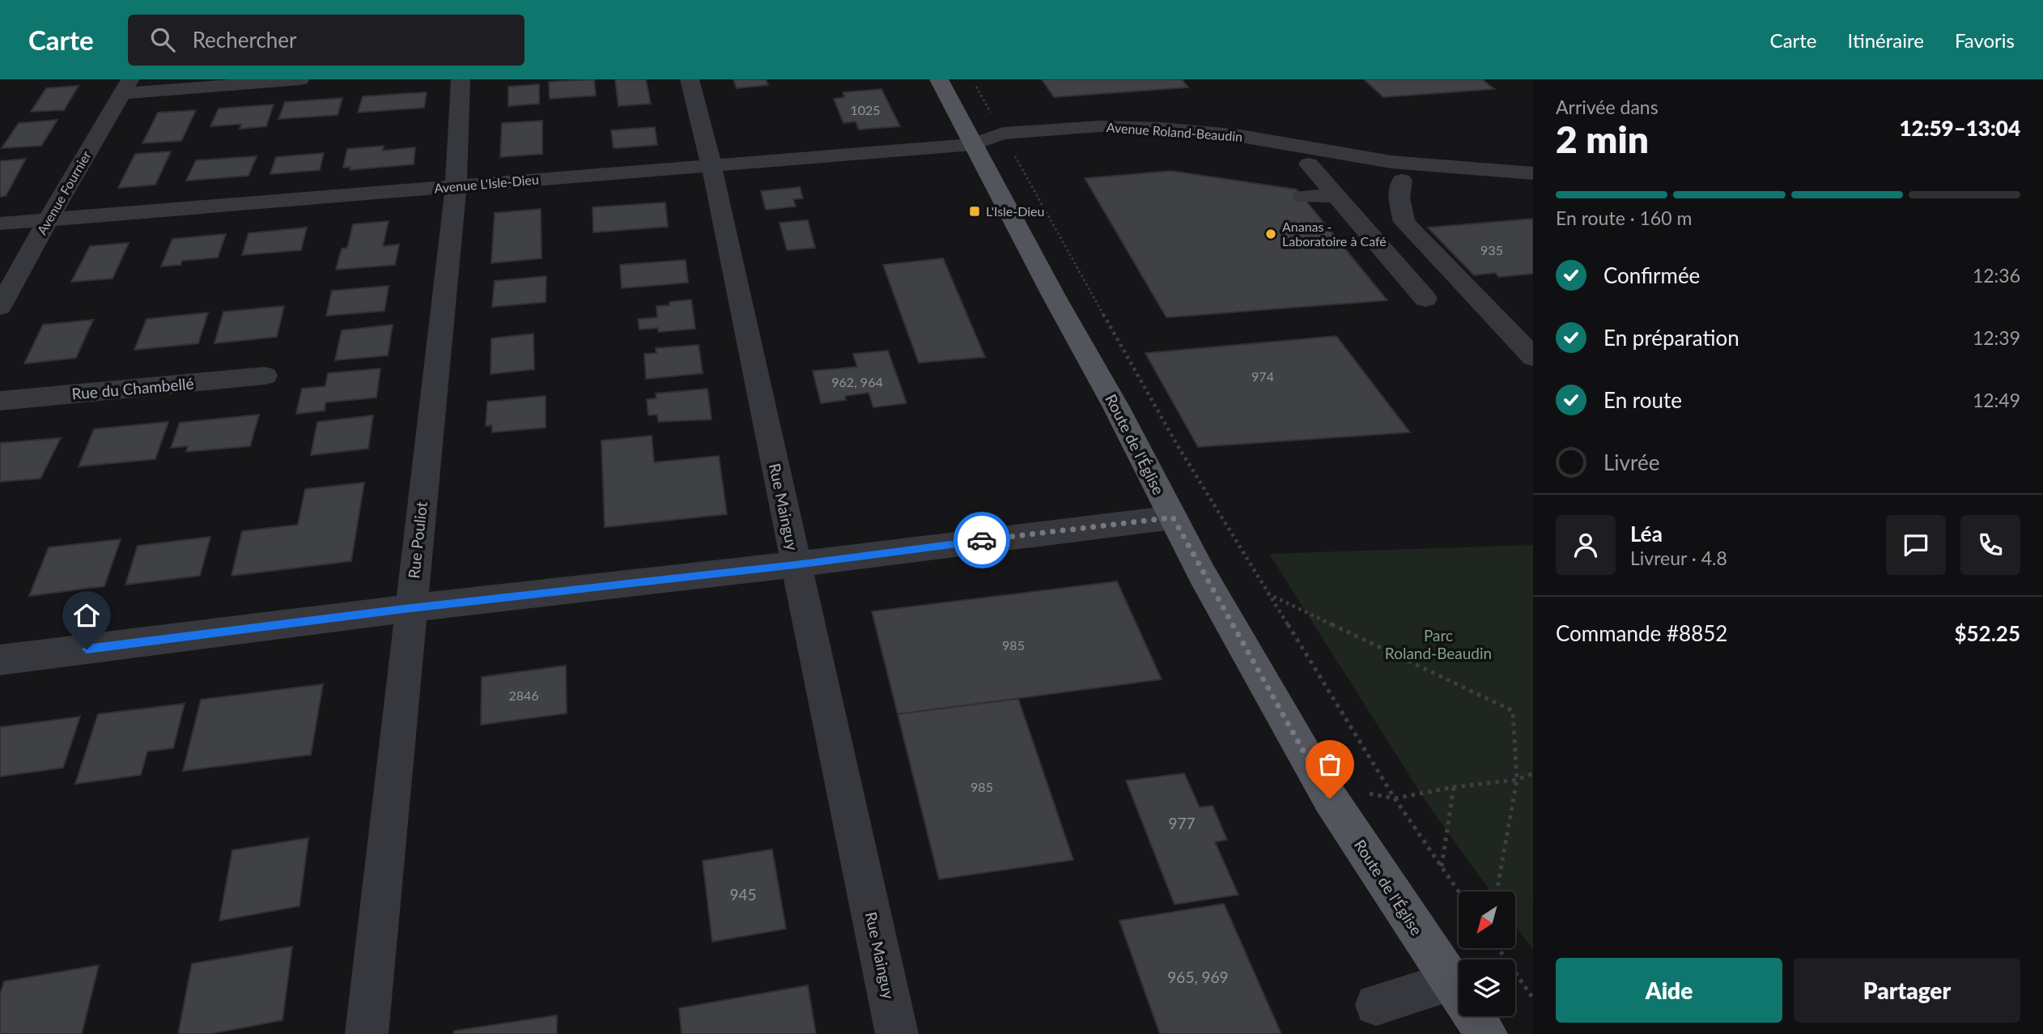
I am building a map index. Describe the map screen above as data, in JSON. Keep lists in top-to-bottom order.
{
  "streets": {
    "main road": ["Route de l'Église"],
    "street": [
      "Avenue Roland-Beaudin",
      "Avenue L'Isle-Dieu",
      "Avenue Fournier",
      "Rue du Chambellé",
      "Rue Mainguy",
      "Rue Pouliot"
    ]
  },
  "crossings": [
    ["Avenue Roland-Beaudin", "Avenue L'Isle-Dieu"],
    ["Avenue Roland-Beaudin", "Route de l'Église"],
    ["Avenue L'Isle-Dieu", "Avenue Fournier"],
    ["Avenue L'Isle-Dieu", "Route de l'Église"],
    ["Avenue L'Isle-Dieu", "Rue Mainguy"],
    ["Avenue L'Isle-Dieu", "Rue Pouliot"]
  ],
  "parks": ["Parc Roland-Beaudin"],
  "places": {
    "transit": ["L'Isle-Dieu"],
    "other": ["Ananas - Laboratoire à Café"]
  },
  "house_numbers": [
    "1025",
    "935",
    "974",
    "962, 964",
    "985",
    "2846",
    "985",
    "977",
    "945",
    "965, 969"
  ],
  "north": "bottom left",
  "page": {
    "header": "Carte",
    "search": "Rechercher",
    "nav": ["Carte", "Itinéraire", "Favoris"],
    "heading": ["2 min", "Arrivée dans", "12:59–13:04"],
    "panel": [
      "Léa",
      "Livreur · 4.8",
      "Commande #8852",
      "$52.25"
    ],
    "bar": "En route · 160 m",
    "list": [
      ["Confirmée", "12:36"],
      ["En préparation", "12:39"],
      ["En route", "12:49"],
      "Livrée"
    ],
    "buttons": ["Aide", "Partager"]
  }
}
